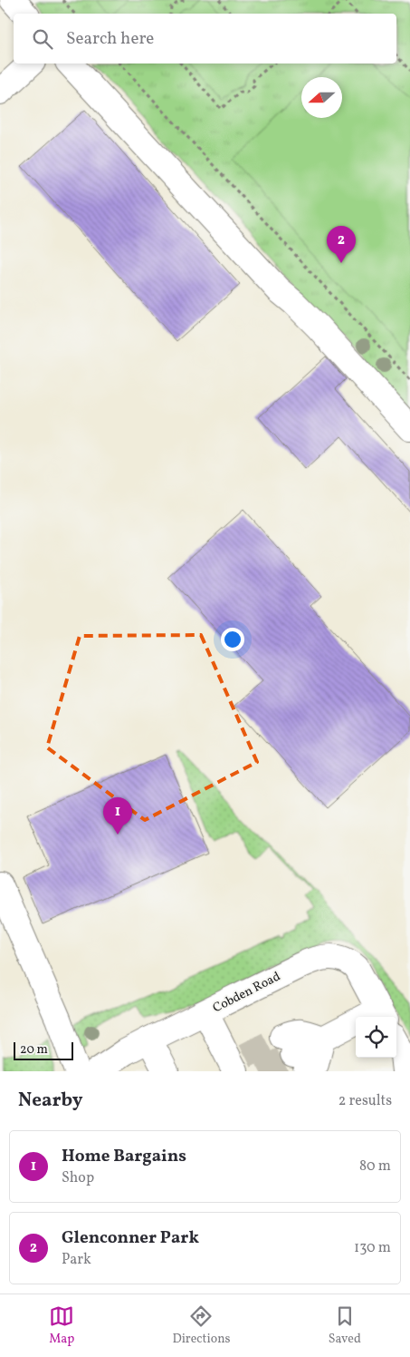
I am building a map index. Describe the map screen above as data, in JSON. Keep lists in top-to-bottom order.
{
  "streets": {
    "lane": ["Cobden Road"]
  },
  "scale_bar": "20 m",
  "north": "left",
  "page": {
    "search": "Search here",
    "pins": ["2", "1"],
    "scale": "20 m",
    "heading": ["Nearby", "2 results"],
    "list": [
      {
        "mark": "1",
        "name": "Home Bargains",
        "note": "Shop",
        "value": "80 m"
      },
      {
        "mark": "2",
        "name": "Glenconner Park",
        "note": "Park",
        "value": "130 m"
      }
    ],
    "nav": ["Map", "Directions", "Saved"]
  }
}
